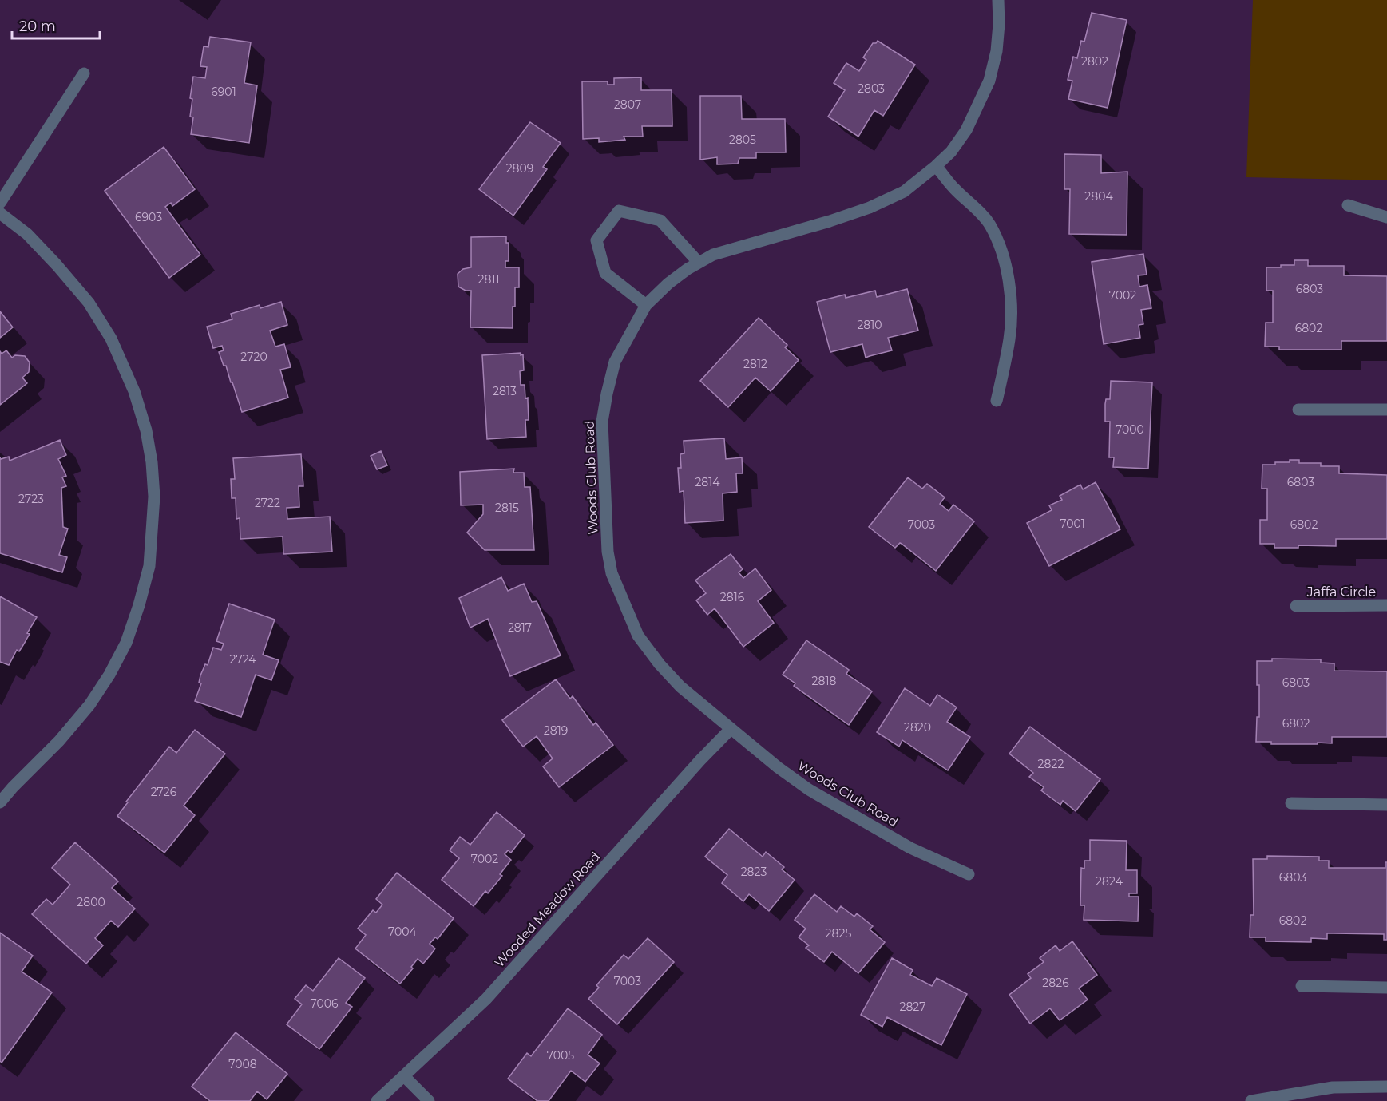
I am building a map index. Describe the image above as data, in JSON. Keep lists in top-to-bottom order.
{
  "streets": {
    "street": ["Woods Club Road", "Jaffa Circle", "Wooded Meadow Road"]
  },
  "crossings": [
    ["Woods Club Road", "Wooded Meadow Road"]
  ],
  "house_numbers": [
    "2802",
    "2803",
    "6901",
    "2807",
    "2805",
    "2809",
    "2804",
    "6903",
    "2811",
    "6803",
    "7002",
    "2810",
    "6802",
    "2720",
    "2812",
    "2813",
    "7000",
    "2814",
    "6803",
    "2723",
    "2722",
    "2815",
    "7001",
    "7003",
    "6802",
    "2816",
    "2817",
    "2724",
    "2818",
    "6803",
    "6802",
    "2820",
    "2819",
    "2822",
    "2726",
    "7002",
    "2823",
    "6803",
    "2824",
    "2800",
    "6802",
    "7004",
    "2825",
    "7003",
    "2826",
    "7006",
    "2827",
    "7005",
    "7008"
  ],
  "scale_bar": "20 m"
}
